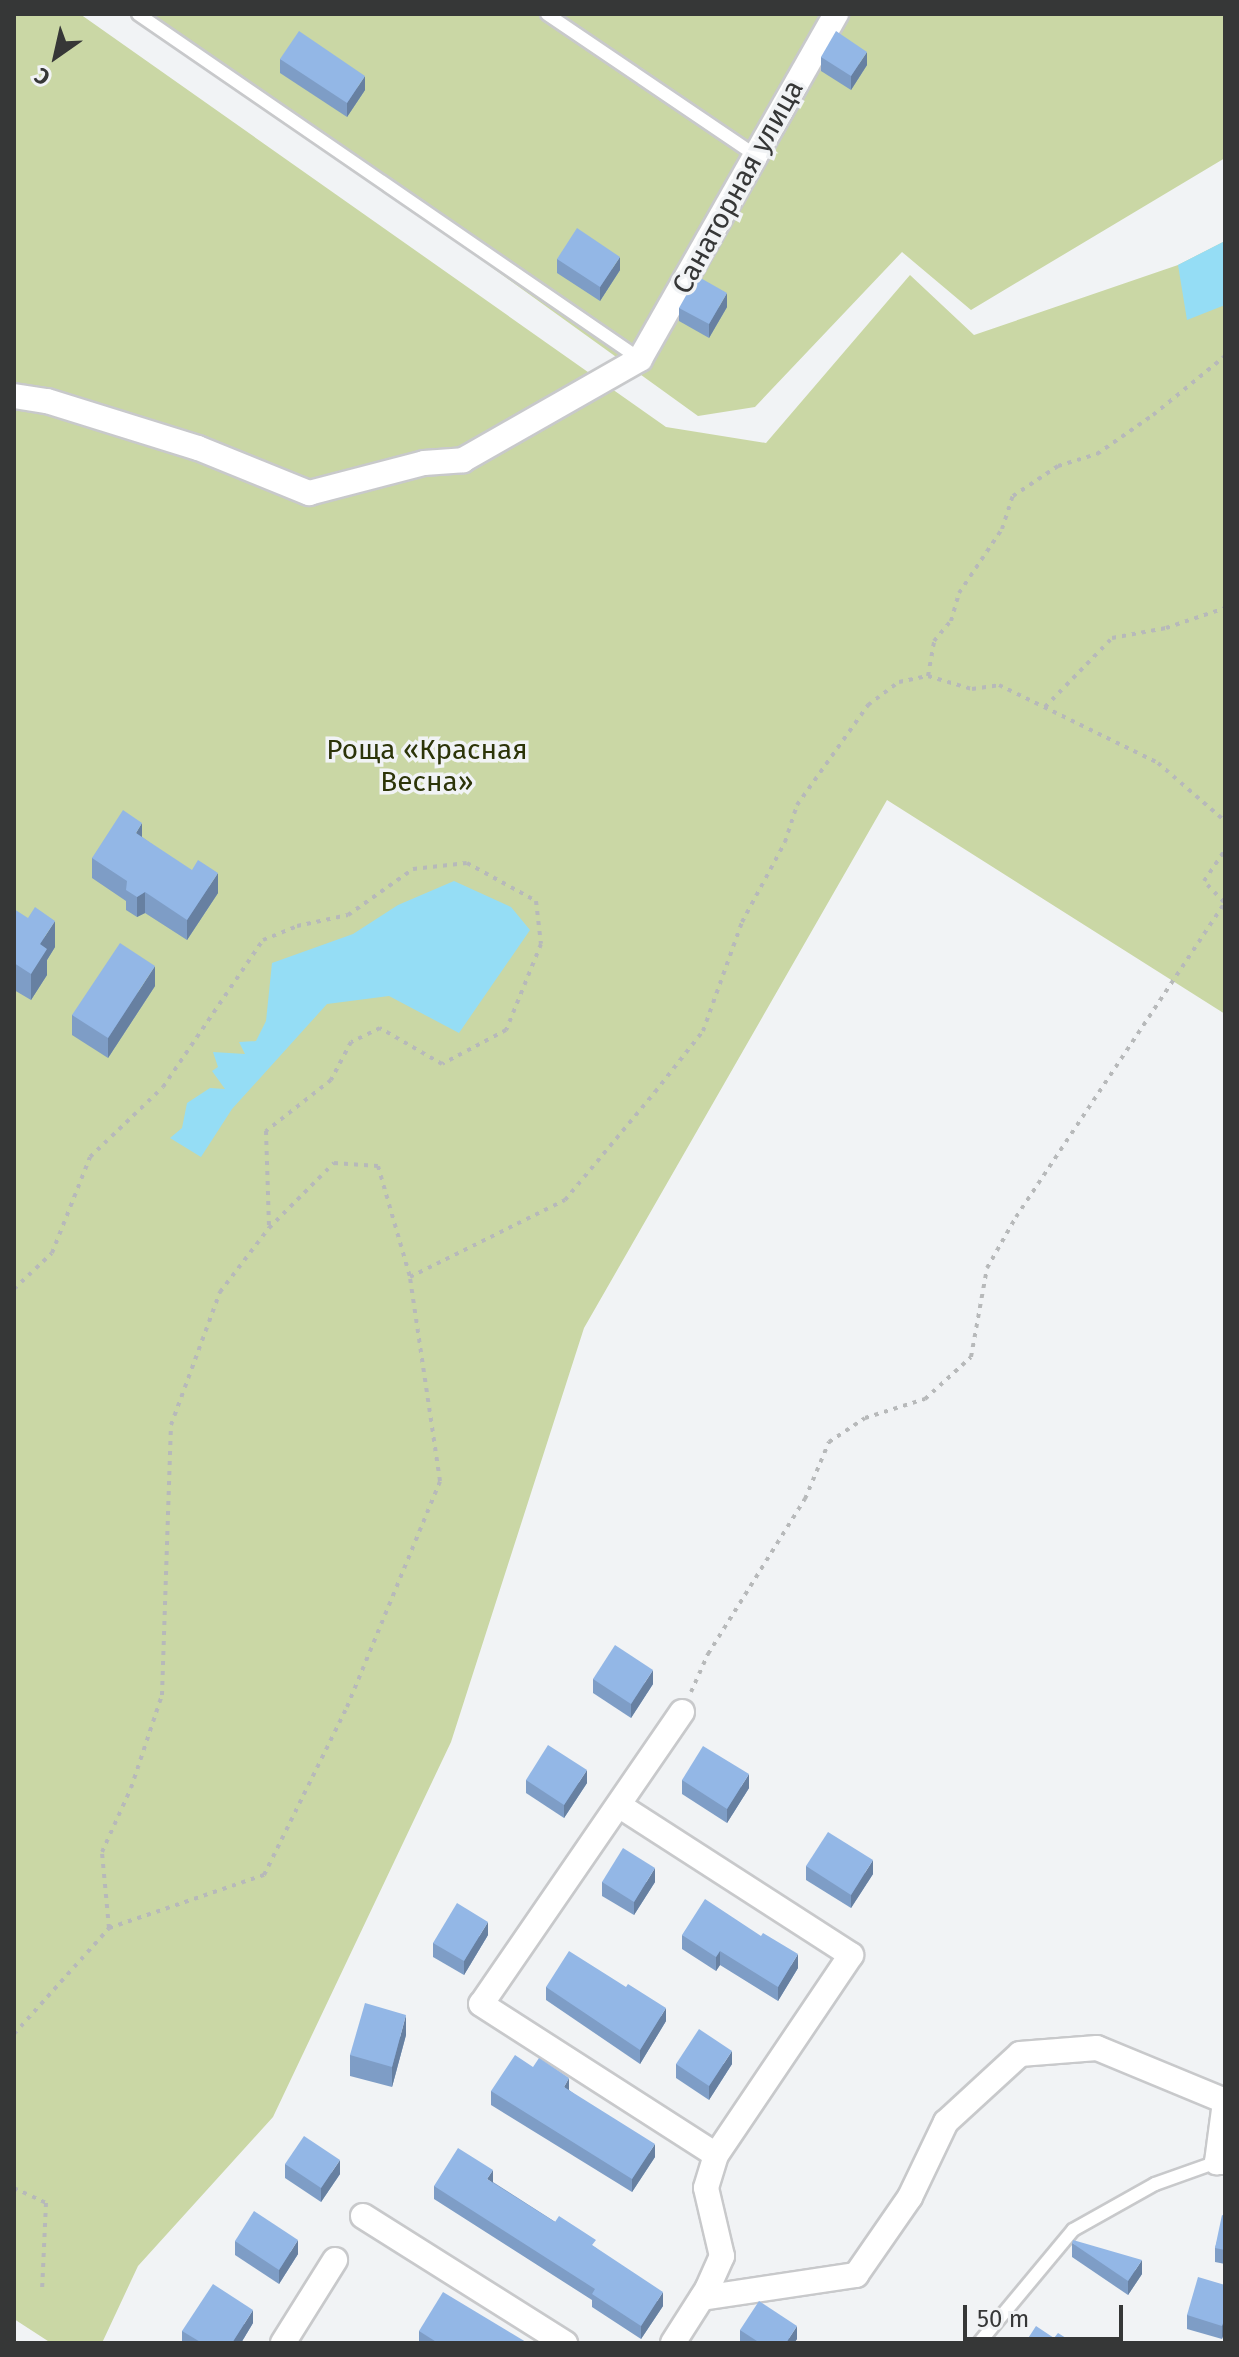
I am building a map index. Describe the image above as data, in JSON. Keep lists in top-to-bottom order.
{
  "streets": {
    "street": ["Санаторная улица"]
  },
  "parks": ["Роща «Красная Весна»"],
  "scale_bar": "50 m",
  "north": "bottom left"
}
